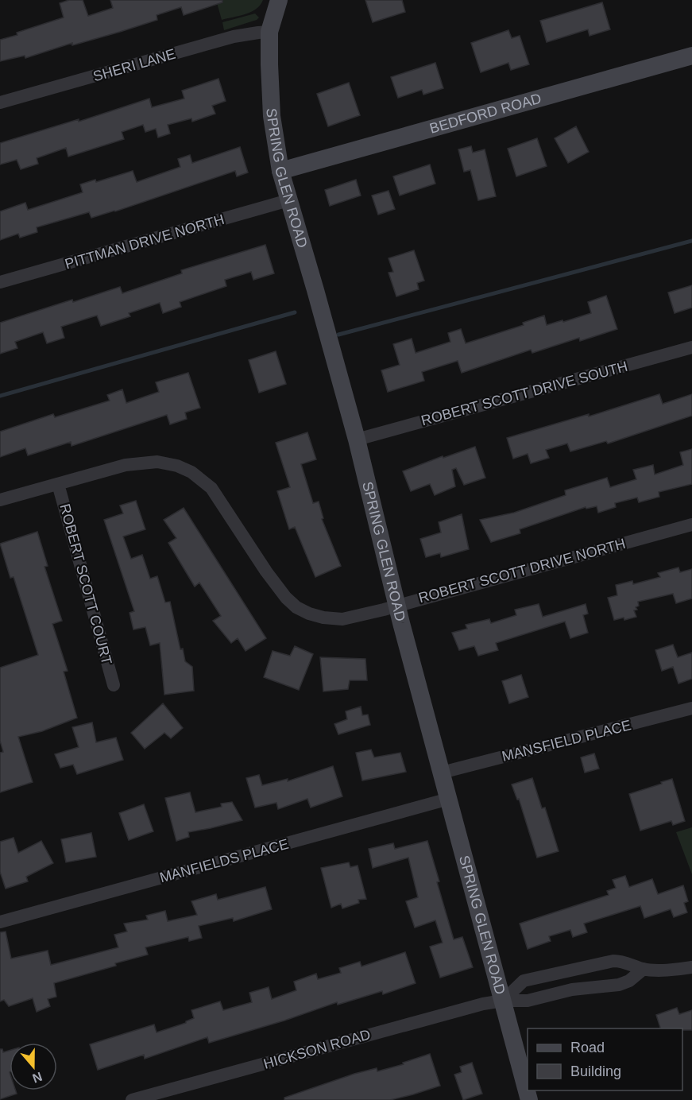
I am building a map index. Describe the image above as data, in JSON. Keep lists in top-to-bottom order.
{
  "streets": {
    "street": [
      "SHERI LANE",
      "BEDFORD ROAD",
      "SPRING GLEN ROAD",
      "PITTMAN DRIVE NORTH",
      "ROBERT SCOTT DRIVE SOUTH",
      "ROBERT SCOTT DRIVE NORTH",
      "ROBERT SCOTT COURT",
      "MANSFIELD PLACE",
      "MANFIELDS PLACE",
      "HICKSON ROAD"
    ]
  },
  "crossings": [
    ["SHERI LANE", "SPRING GLEN ROAD"],
    ["BEDFORD ROAD", "SPRING GLEN ROAD"],
    ["SPRING GLEN ROAD", "PITTMAN DRIVE NORTH"],
    ["SPRING GLEN ROAD", "ROBERT SCOTT DRIVE SOUTH"],
    ["SPRING GLEN ROAD", "ROBERT SCOTT DRIVE NORTH"],
    ["SPRING GLEN ROAD", "MANSFIELD PLACE"],
    ["SPRING GLEN ROAD", "MANFIELDS PLACE"],
    ["SPRING GLEN ROAD", "HICKSON ROAD"],
    ["ROBERT SCOTT DRIVE NORTH", "ROBERT SCOTT COURT"]
  ],
  "legend": ["Road", "Building"],
  "north": "bottom"
}
